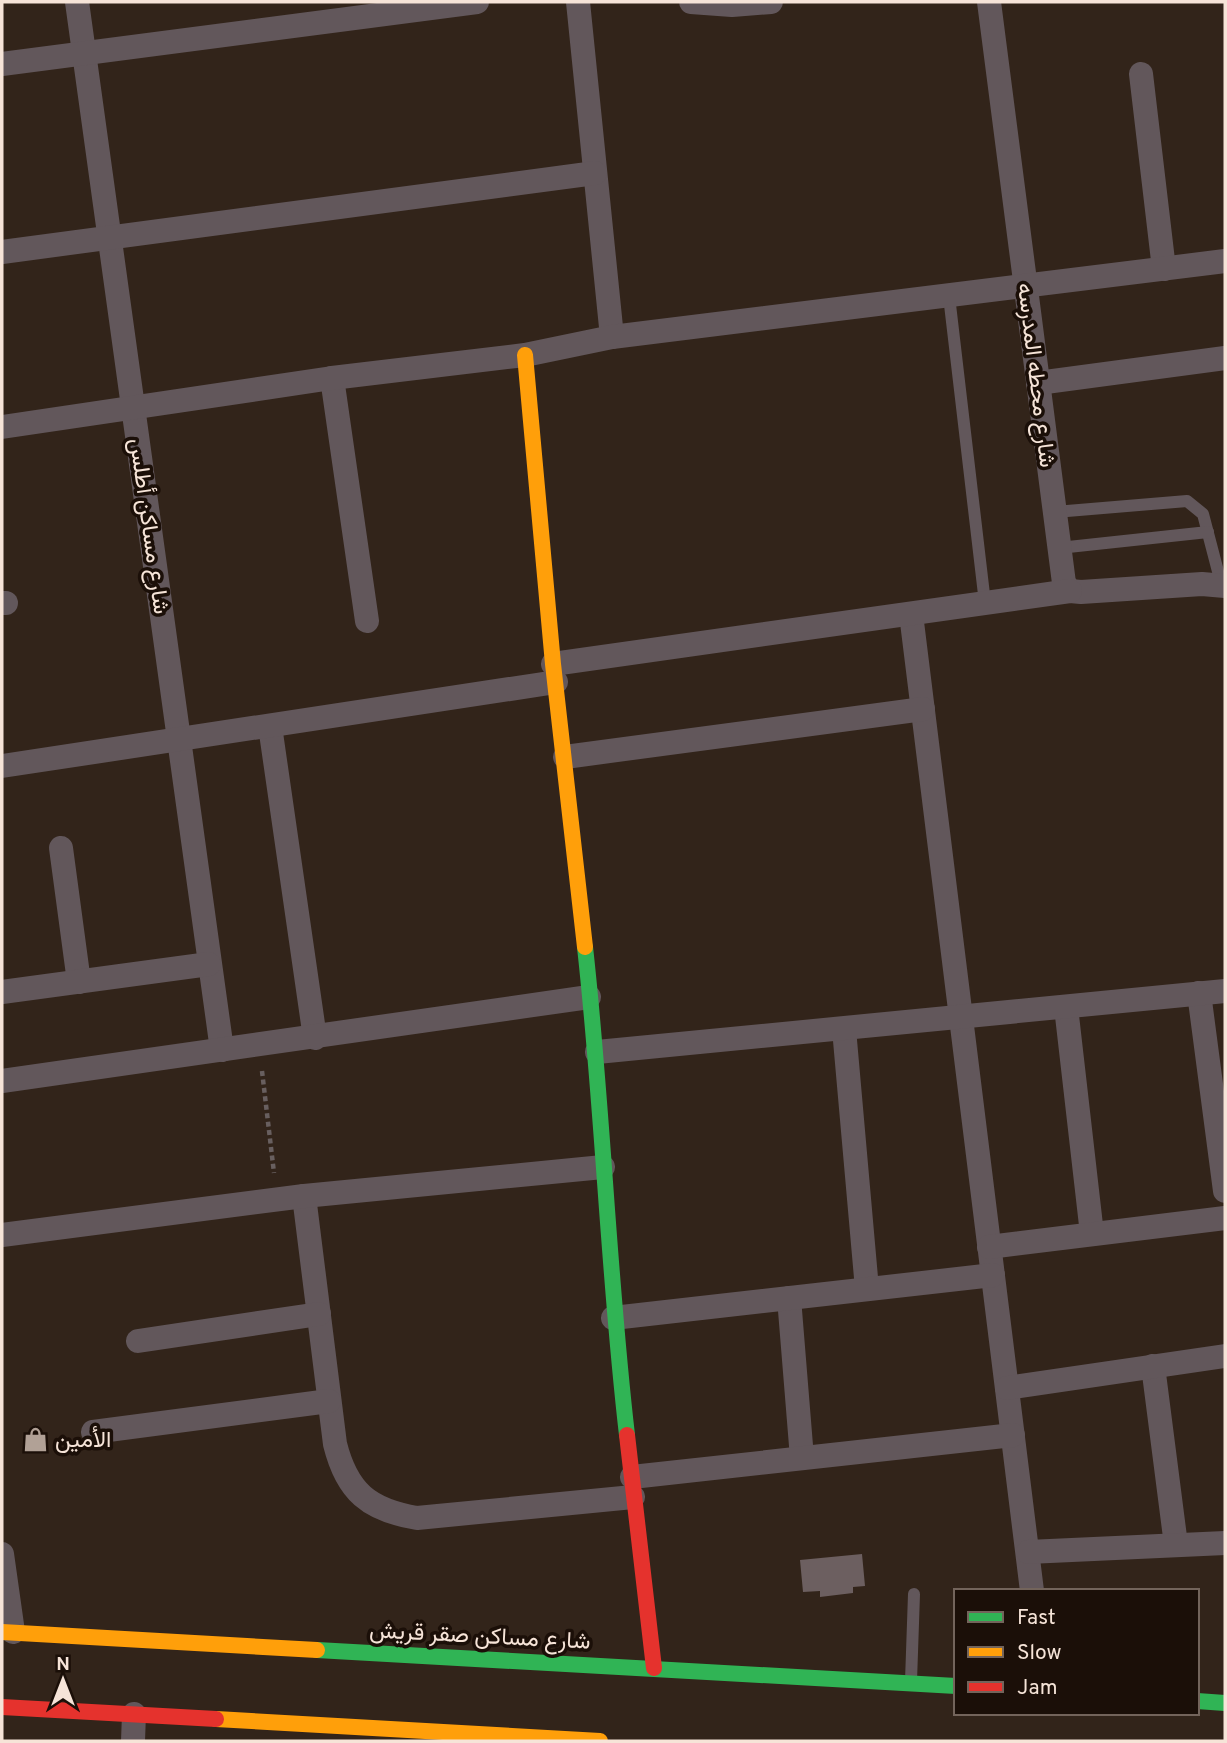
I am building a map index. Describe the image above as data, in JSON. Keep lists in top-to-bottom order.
{
  "streets": {
    "street": ["شارع محطه المدرسه", "شارع مساكن أطلس", "شارع مساكن صقر قريش"]
  },
  "places": {
    "shop": ["الأمين"]
  },
  "legend": ["Fast", "Slow", "Jam"],
  "north": "top"
}
